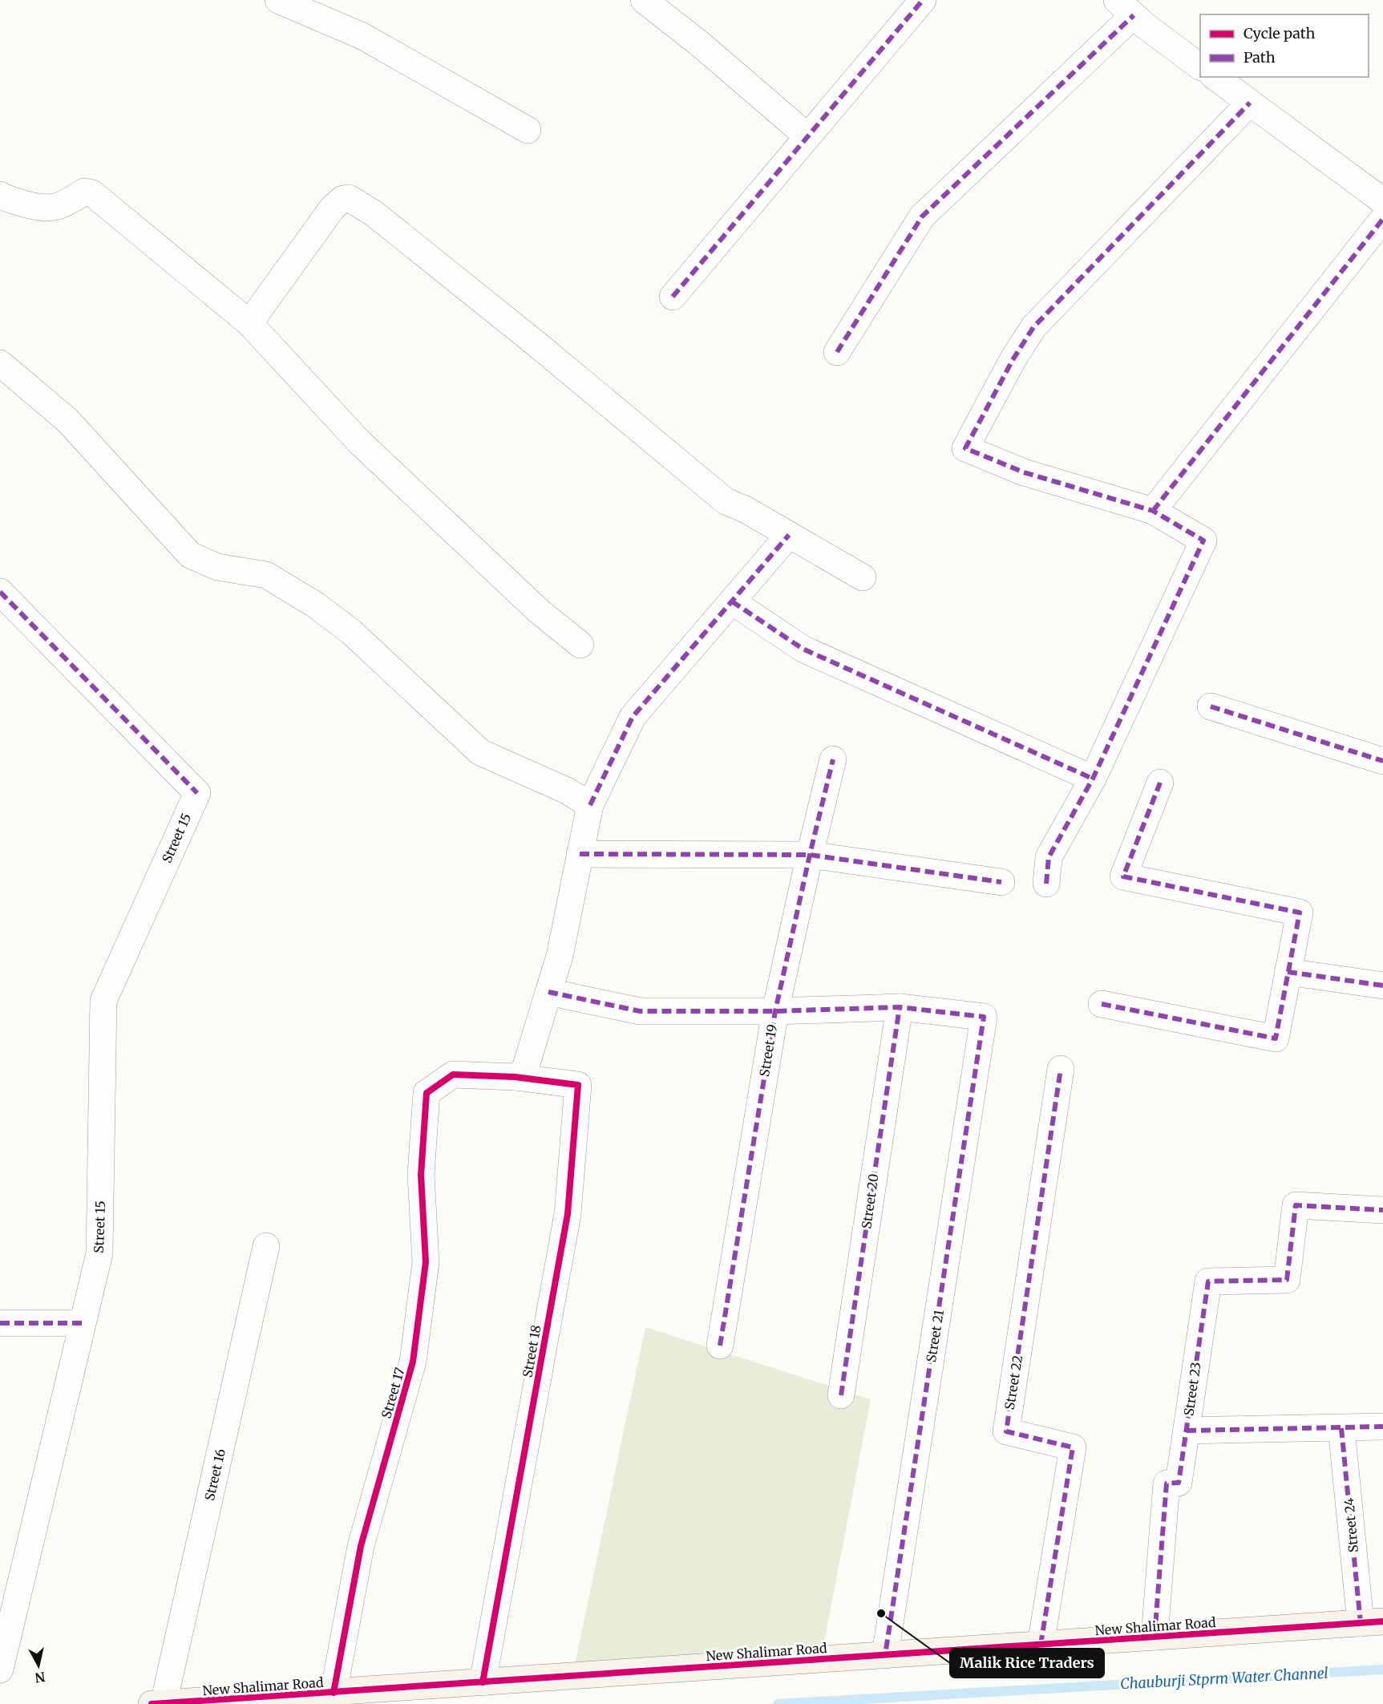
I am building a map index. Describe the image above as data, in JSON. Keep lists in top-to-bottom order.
{
  "streets": {
    "street": [
      "Street 15",
      "Street 19",
      "Street 20",
      "Street 21",
      "Street 18",
      "Street 22",
      "Street 23",
      "Street 17",
      "Street 16",
      "Street 24",
      "New Shalimar Road"
    ]
  },
  "crossings": [
    ["Street 20", "Street 21"],
    ["Street 21", "New Shalimar Road"],
    ["Street 18", "Street 17"],
    ["Street 18", "New Shalimar Road"],
    ["Street 22", "New Shalimar Road"],
    ["Street 23", "New Shalimar Road"],
    ["Street 17", "New Shalimar Road"],
    ["Street 16", "New Shalimar Road"],
    ["Street 24", "New Shalimar Road"]
  ],
  "water": ["Chauburji Stprm Water Channel"],
  "places": ["Malik Rice Traders"],
  "legend": ["Cycle path", "Path"],
  "north": "bottom"
}
